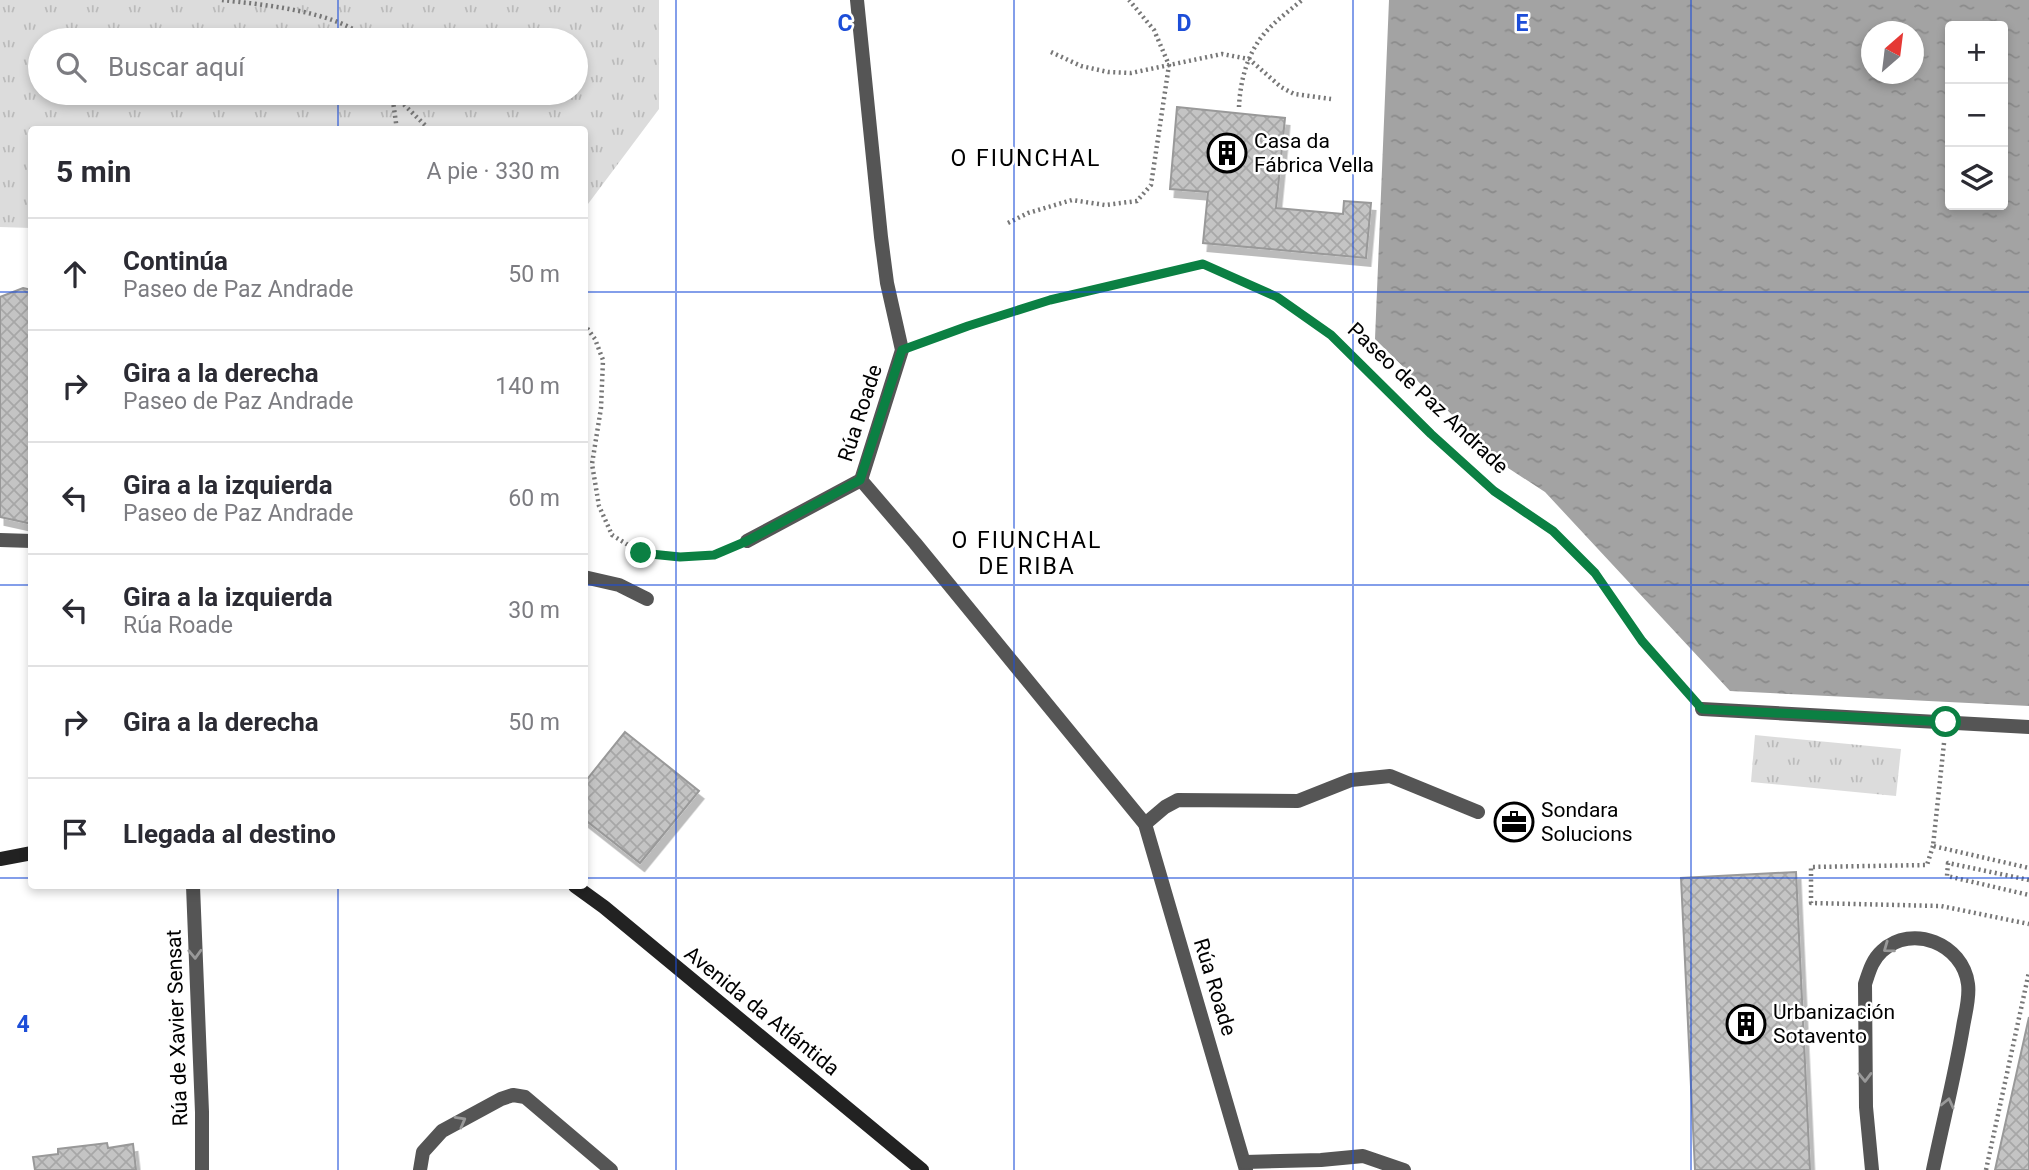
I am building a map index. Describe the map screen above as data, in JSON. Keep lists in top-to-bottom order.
{
  "streets": {
    "street": ["Rúa Roade", "Avenida da Atlántida", "Rúa de Xavier Sensat"],
    "path": ["Paseo de Paz Andrade"]
  },
  "crossings": [
    ["Paseo de Paz Andrade", "Rúa Roade"]
  ],
  "one_way": ["Rúa de Xavier Sensat"],
  "districts": ["O FIUNCHAL", "O FIUNCHAL DE RIBA"],
  "places": {
    "building": ["Casa da Fábrica Vella", "Urbanización Sotavento"],
    "office": ["Sondara Solucions"]
  },
  "north": "top right",
  "page": {
    "map_buttons": ["+", "−"],
    "search": "Buscar aquí",
    "heading": ["5 min", "A pie · 330 m"],
    "list": [
      ["Continúa", "Paseo de Paz Andrade", "50 m"],
      ["Gira a la derecha", "Paseo de Paz Andrade", "140 m"],
      ["Gira a la izquierda", "Paseo de Paz Andrade", "60 m"],
      ["Gira a la izquierda", "Rúa Roade", "30 m"],
      ["Gira a la derecha", "50 m"],
      "Llegada al destino"
    ]
  },
  "grid": {
    "columns": ["C", "D", "E"],
    "rows": ["4"]
  }
}
